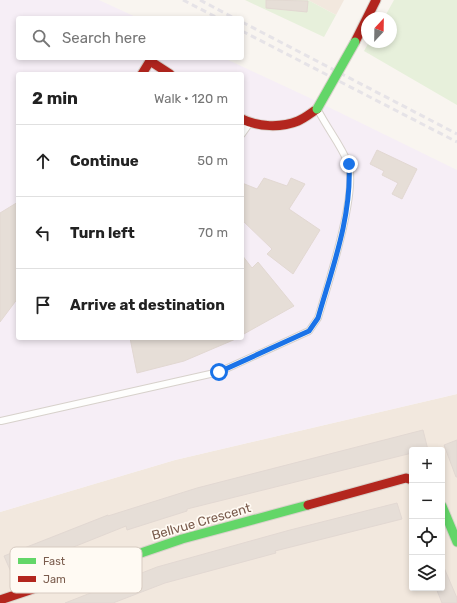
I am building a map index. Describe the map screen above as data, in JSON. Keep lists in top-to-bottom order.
{
  "streets": {
    "street": ["Bellvue Crescent"]
  },
  "legend": ["Fast", "Jam"],
  "north": "top",
  "page": {
    "search": "Search here",
    "heading": ["2 min", "Walk · 120 m"],
    "list": [
      ["Continue", "50 m"],
      ["Turn left", "70 m"],
      "Arrive at destination"
    ],
    "map_buttons": ["+", "−"]
  }
}
